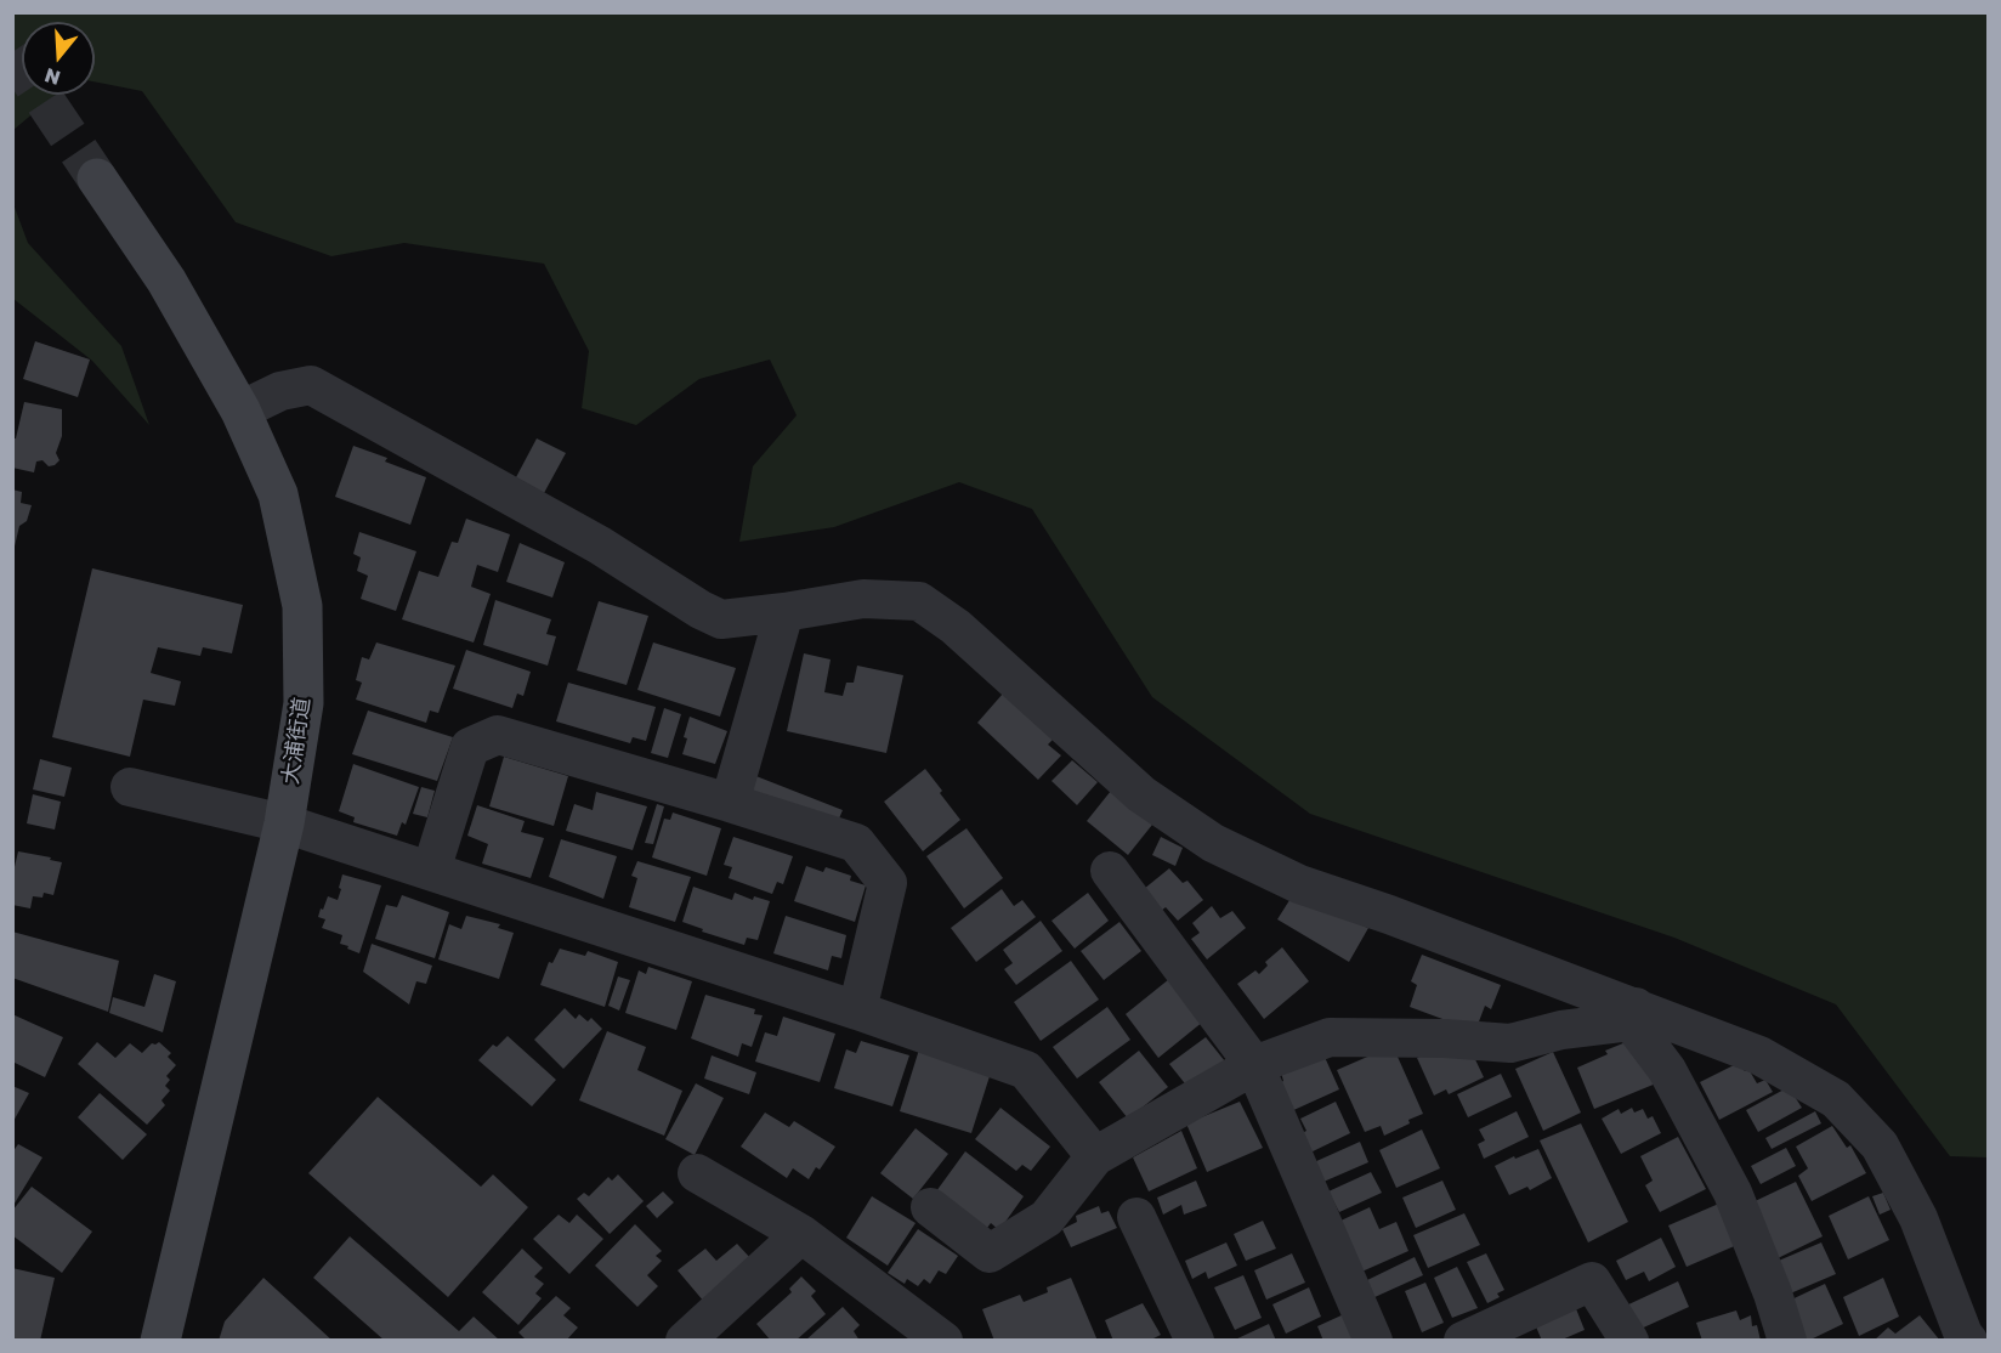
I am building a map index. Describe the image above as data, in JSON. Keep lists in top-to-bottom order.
{
  "streets": {
    "street": ["大浦街道"]
  },
  "north": "bottom"
}
